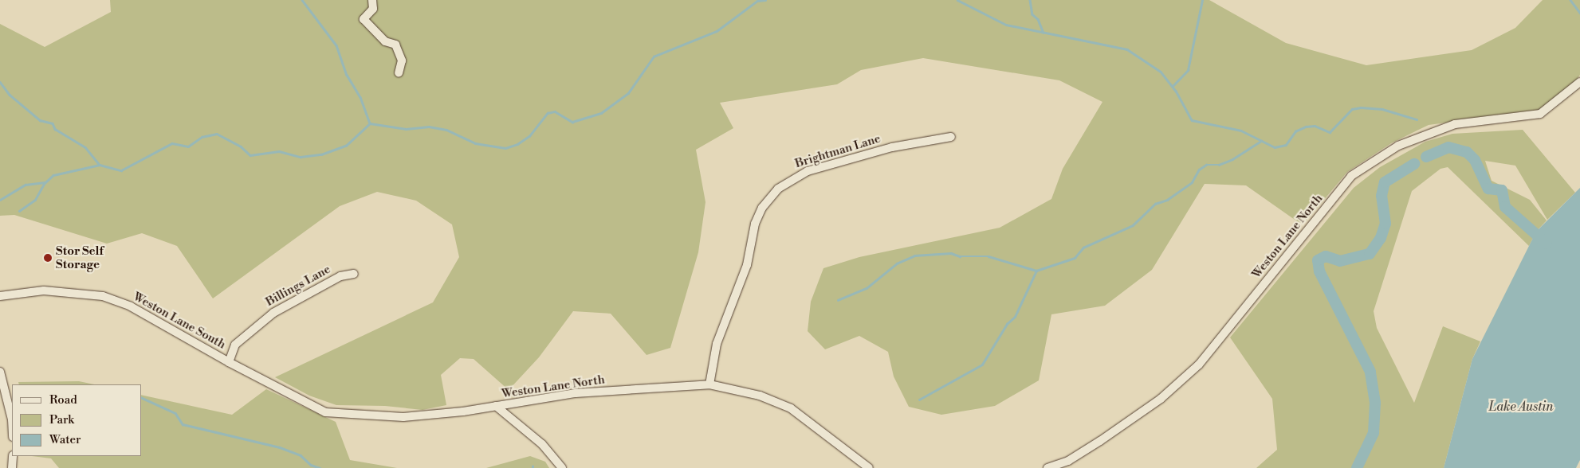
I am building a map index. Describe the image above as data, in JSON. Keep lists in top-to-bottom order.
{
  "streets": {
    "street": [
      "Brightman Lane",
      "Weston Lane North",
      "Billings Lane",
      "Weston Lane South"
    ]
  },
  "crossings": [
    ["Brightman Lane", "Weston Lane North"],
    ["Weston Lane North", "Billings Lane"],
    ["Weston Lane North", "Weston Lane South"],
    ["Billings Lane", "Weston Lane South"]
  ],
  "water": ["Lake Austin"],
  "places": ["Stor Self Storage"],
  "legend": ["Road", "Park", "Water"]
}
